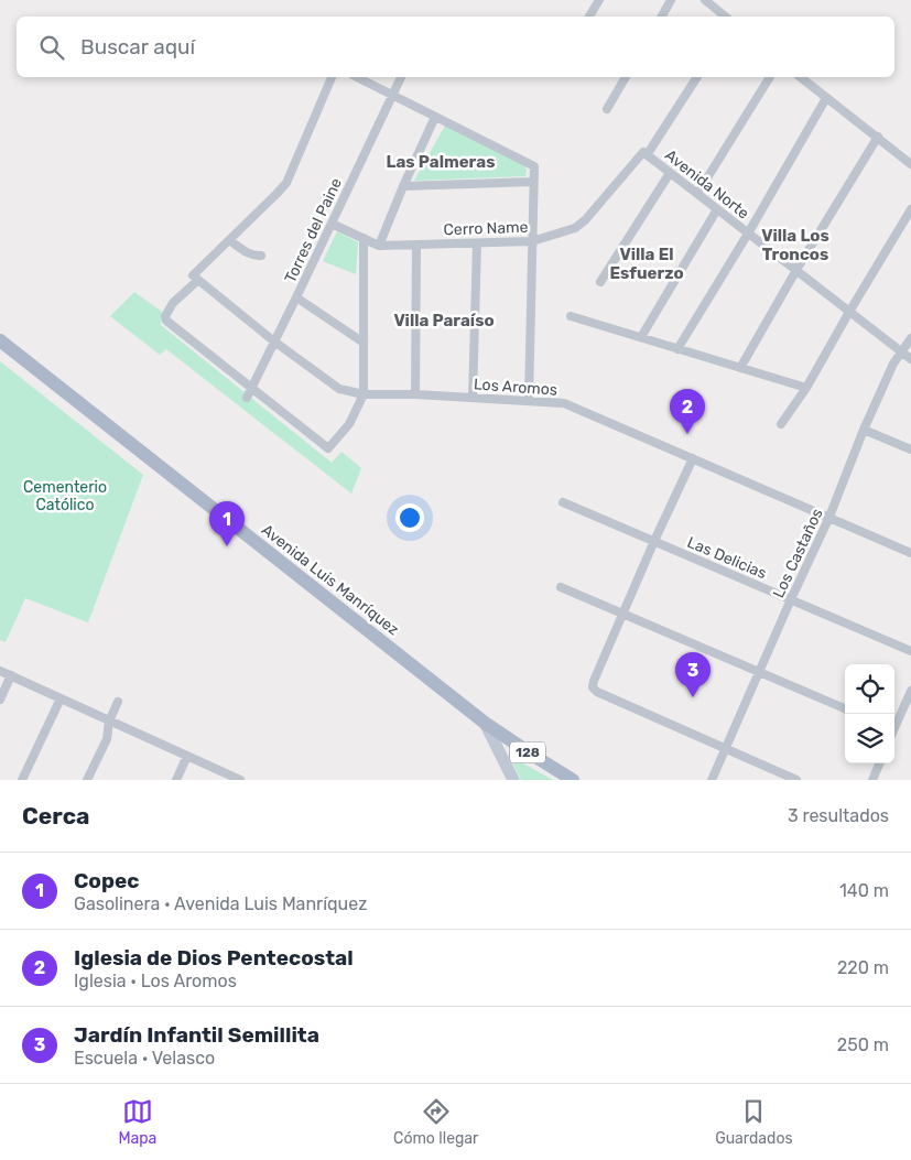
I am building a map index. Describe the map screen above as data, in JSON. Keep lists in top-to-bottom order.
{
  "streets": {
    "main road": ["Avenida Luis Manríquez", "128"],
    "street": [
      "Avenida Norte",
      "Cerro Name",
      "Torres del Paine",
      "Los Aromos",
      "Los Castaños",
      "Las Delicias"
    ]
  },
  "crossings": [
    ["Avenida Norte", "Cerro Name"],
    ["Avenida Norte", "Los Castaños"],
    ["Cerro Name", "Torres del Paine"],
    ["Torres del Paine", "Los Aromos"],
    ["Los Aromos", "Los Castaños"],
    ["Los Castaños", "Las Delicias"],
    ["Avenida Luis Manríquez", "128"]
  ],
  "districts": [
    "Las Palmeras",
    "Villa Los Troncos",
    "Villa El Esfuerzo",
    "Villa Paraíso"
  ],
  "parks": ["Cementerio Católico"],
  "page": {
    "search": "Buscar aquí",
    "pins": ["2", "1", "3"],
    "heading": ["Cerca", "3 resultados"],
    "list": [
      {
        "mark": "1",
        "name": "Copec",
        "note": "Gasolinera · Avenida Luis Manríquez",
        "value": "140 m"
      },
      {
        "mark": "2",
        "name": "Iglesia de Dios Pentecostal",
        "note": "Iglesia · Los Aromos",
        "value": "220 m"
      },
      {
        "mark": "3",
        "name": "Jardín Infantil Semillita",
        "note": "Escuela · Velasco",
        "value": "250 m"
      }
    ],
    "nav": ["Mapa", "Cómo llegar", "Guardados"]
  }
}
